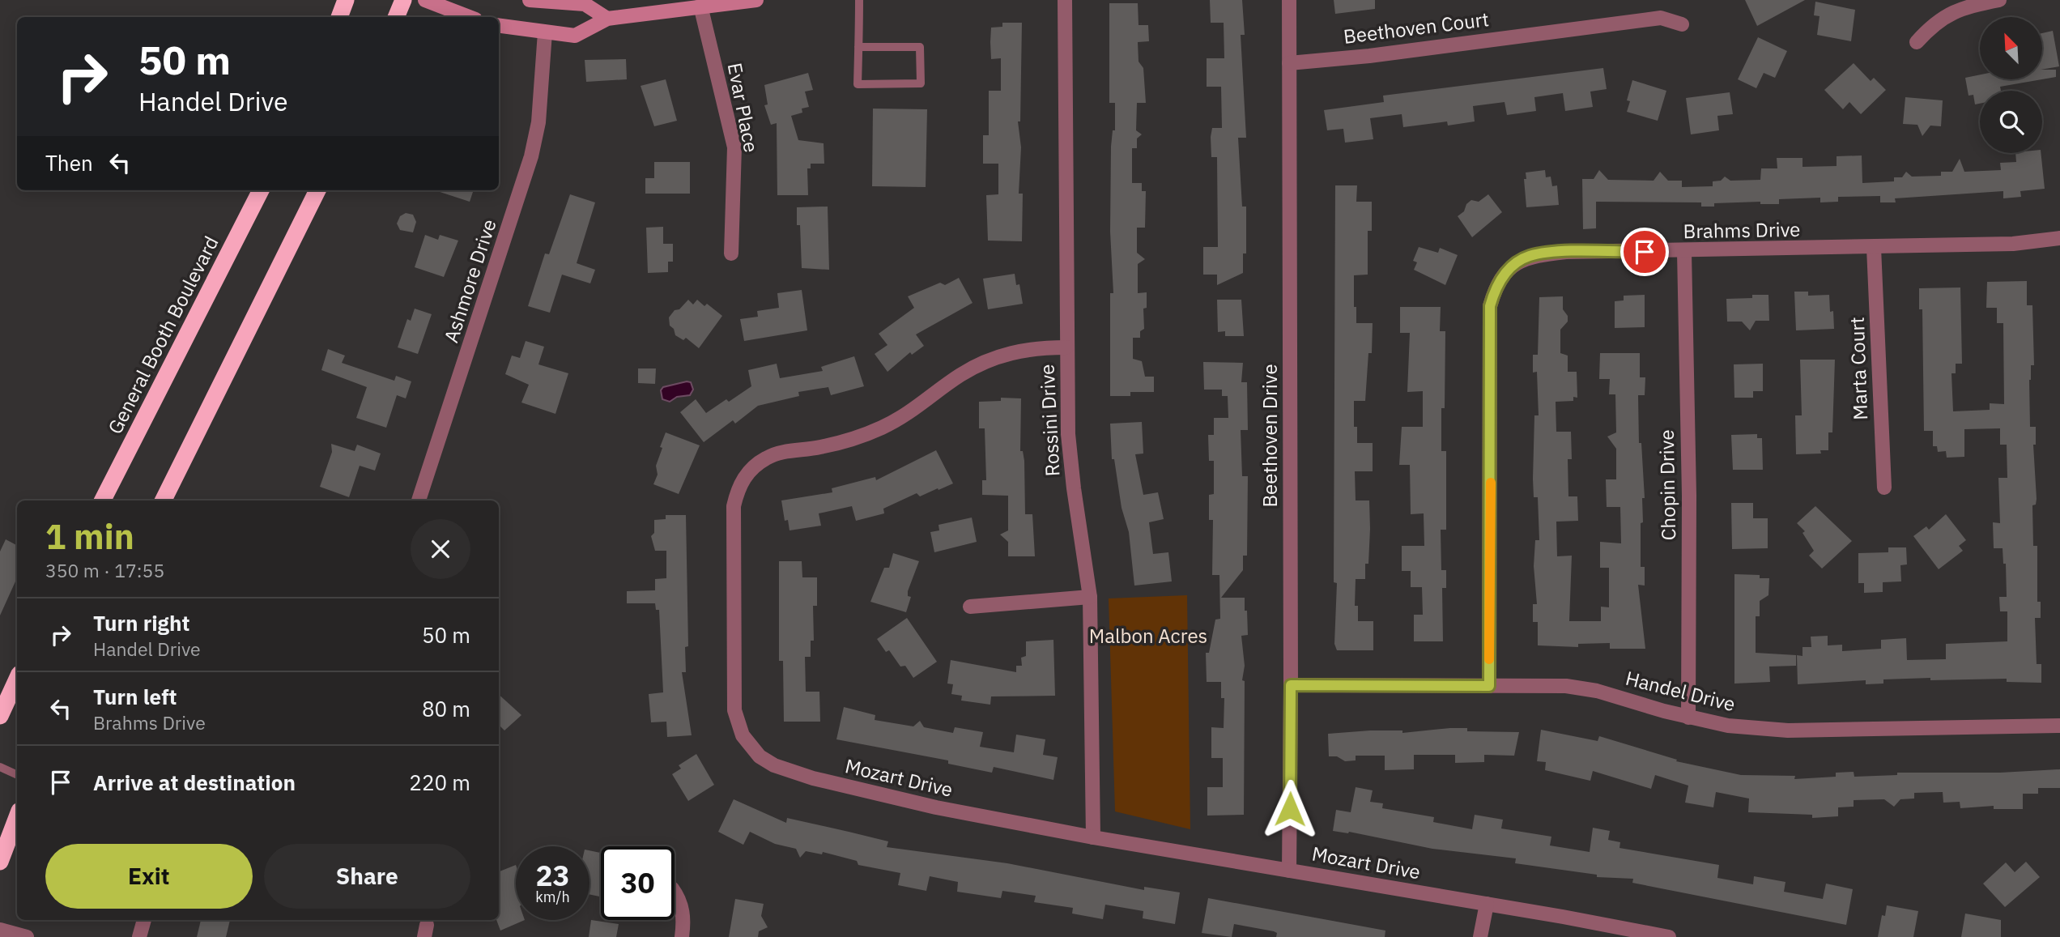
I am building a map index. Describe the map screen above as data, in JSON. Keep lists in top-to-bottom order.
{
  "streets": {
    "highway": ["General Booth Boulevard"],
    "street": [
      "Beethoven Court",
      "Evar Place",
      "Brahms Drive",
      "Ashmore Drive",
      "Marta Court",
      "Rossini Drive",
      "Beethoven Drive",
      "Chopin Drive",
      "Handel Drive",
      "Mozart Drive"
    ]
  },
  "crossings": [
    ["Beethoven Court", "Beethoven Drive"],
    ["Brahms Drive", "Marta Court"],
    ["Brahms Drive", "Chopin Drive"],
    ["Brahms Drive", "Handel Drive"],
    ["Rossini Drive", "Mozart Drive"],
    ["Beethoven Drive", "Handel Drive"],
    ["Beethoven Drive", "Mozart Drive"],
    ["Chopin Drive", "Handel Drive"]
  ],
  "parks": ["Malbon Acres"],
  "north": "top left",
  "page": {
    "turn": ["50 m", "Handel Drive"],
    "then": "Then",
    "heading": ["1 min", "350 m · 17:55"],
    "list": [
      {
        "name": "Turn right",
        "note": "Handel Drive",
        "value": "50 m"
      },
      {
        "name": "Turn left",
        "note": "Brahms Drive",
        "value": "80 m"
      },
      {
        "name": "Arrive at destination",
        "value": "220 m"
      }
    ],
    "buttons": ["Exit", "Share"],
    "speed": "23 km/h",
    "limit": "30"
  }
}
